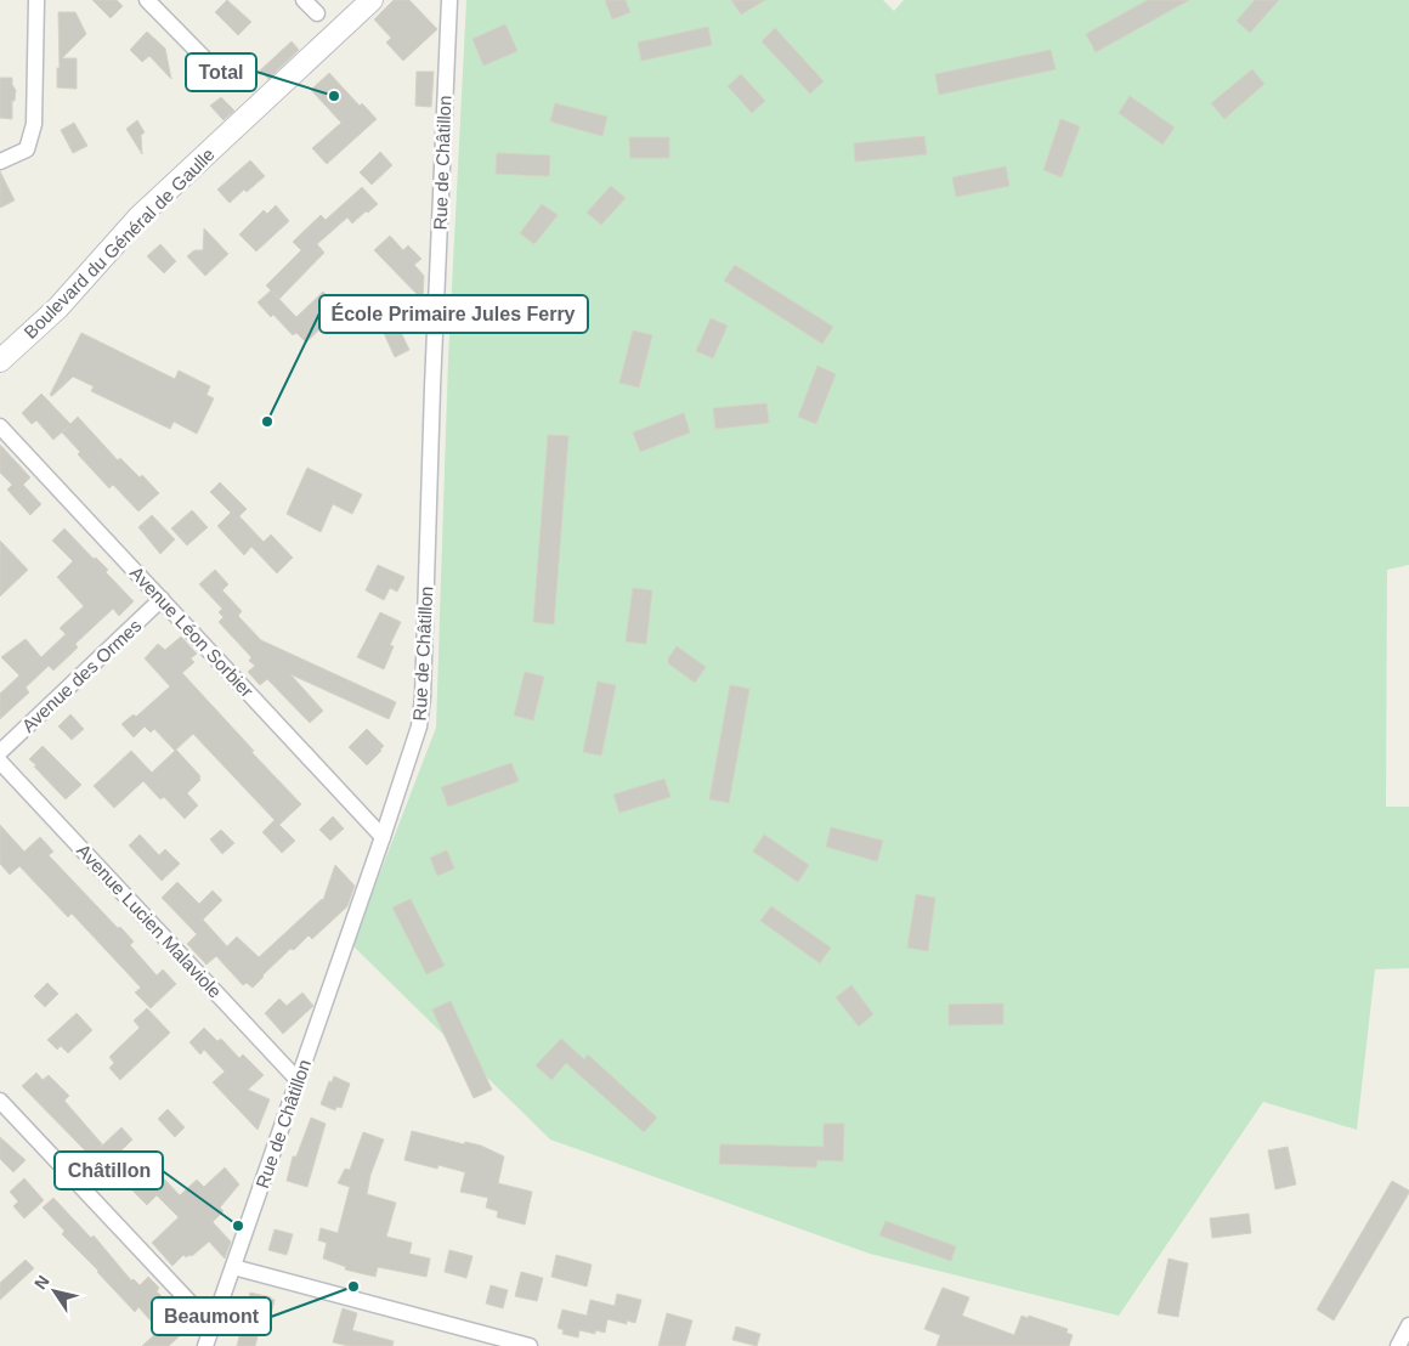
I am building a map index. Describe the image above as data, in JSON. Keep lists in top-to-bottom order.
{
  "streets": {
    "main road": ["Boulevard du Général de Gaulle"],
    "street": [
      "Rue de Châtillon",
      "Avenue Léon Sorbier",
      "Avenue des Ormes",
      "Avenue Lucien Malaviole"
    ]
  },
  "crossings": [
    ["Rue de Châtillon", "Avenue Léon Sorbier"],
    ["Rue de Châtillon", "Avenue Lucien Malaviole"],
    ["Avenue Léon Sorbier", "Avenue des Ormes"]
  ],
  "places": [
    "Total",
    "École Primaire Jules Ferry",
    "Châtillon",
    "Beaumont"
  ],
  "north": "top left"
}
